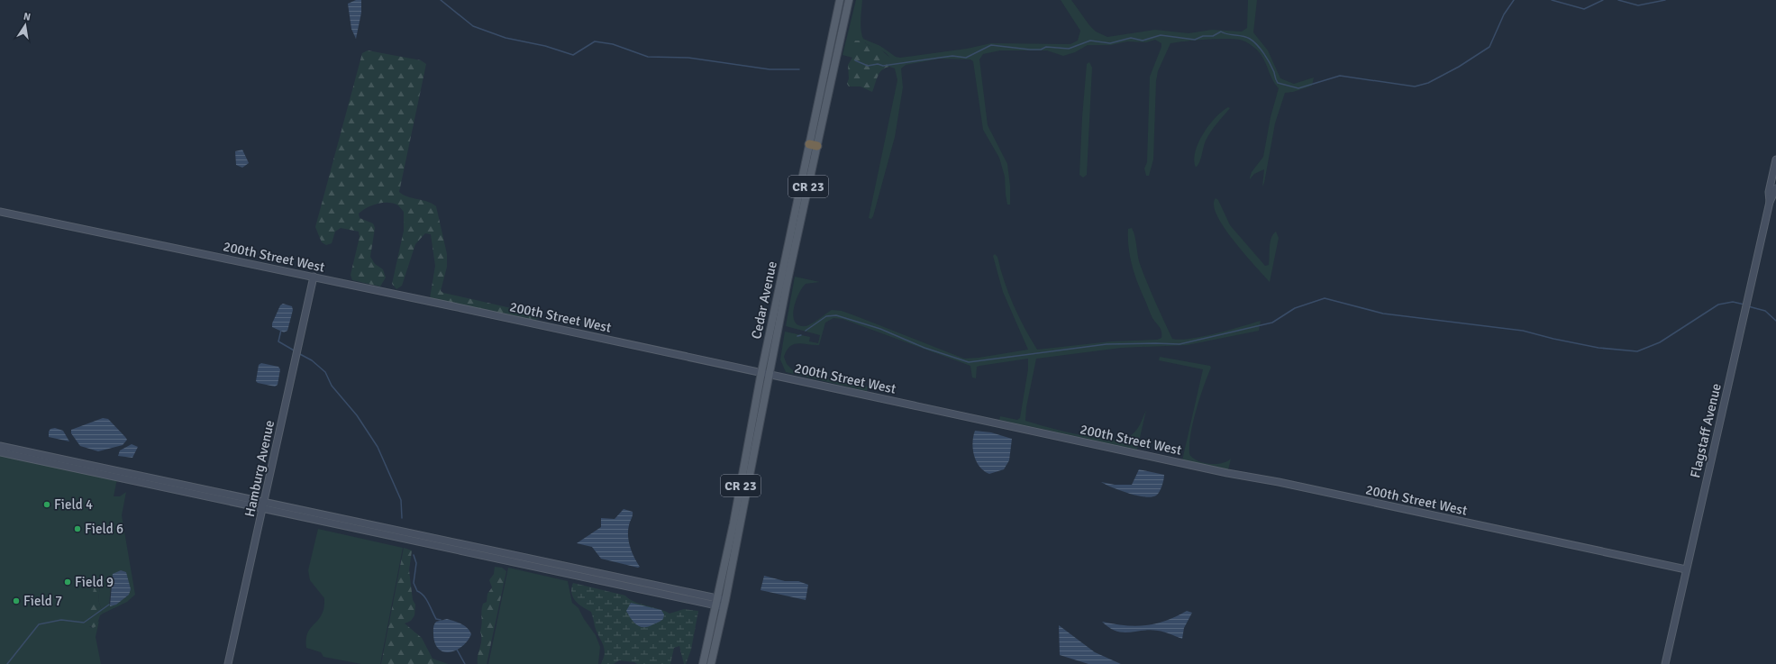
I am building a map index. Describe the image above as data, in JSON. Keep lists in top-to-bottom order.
{
  "streets": {
    "main road": ["CR 23", "Cedar Avenue"],
    "street": ["200th Street West", "Flagstaff Avenue", "Hamburg Avenue"]
  },
  "crossings": [
    ["CR 23", "Cedar Avenue"],
    ["200th Street West", "Cedar Avenue"],
    ["200th Street West", "Flagstaff Avenue"],
    ["200th Street West", "Hamburg Avenue"]
  ],
  "places": [
    "Field 4",
    "Field 6",
    "Field 9",
    "Field 7"
  ],
  "north": "top"
}
